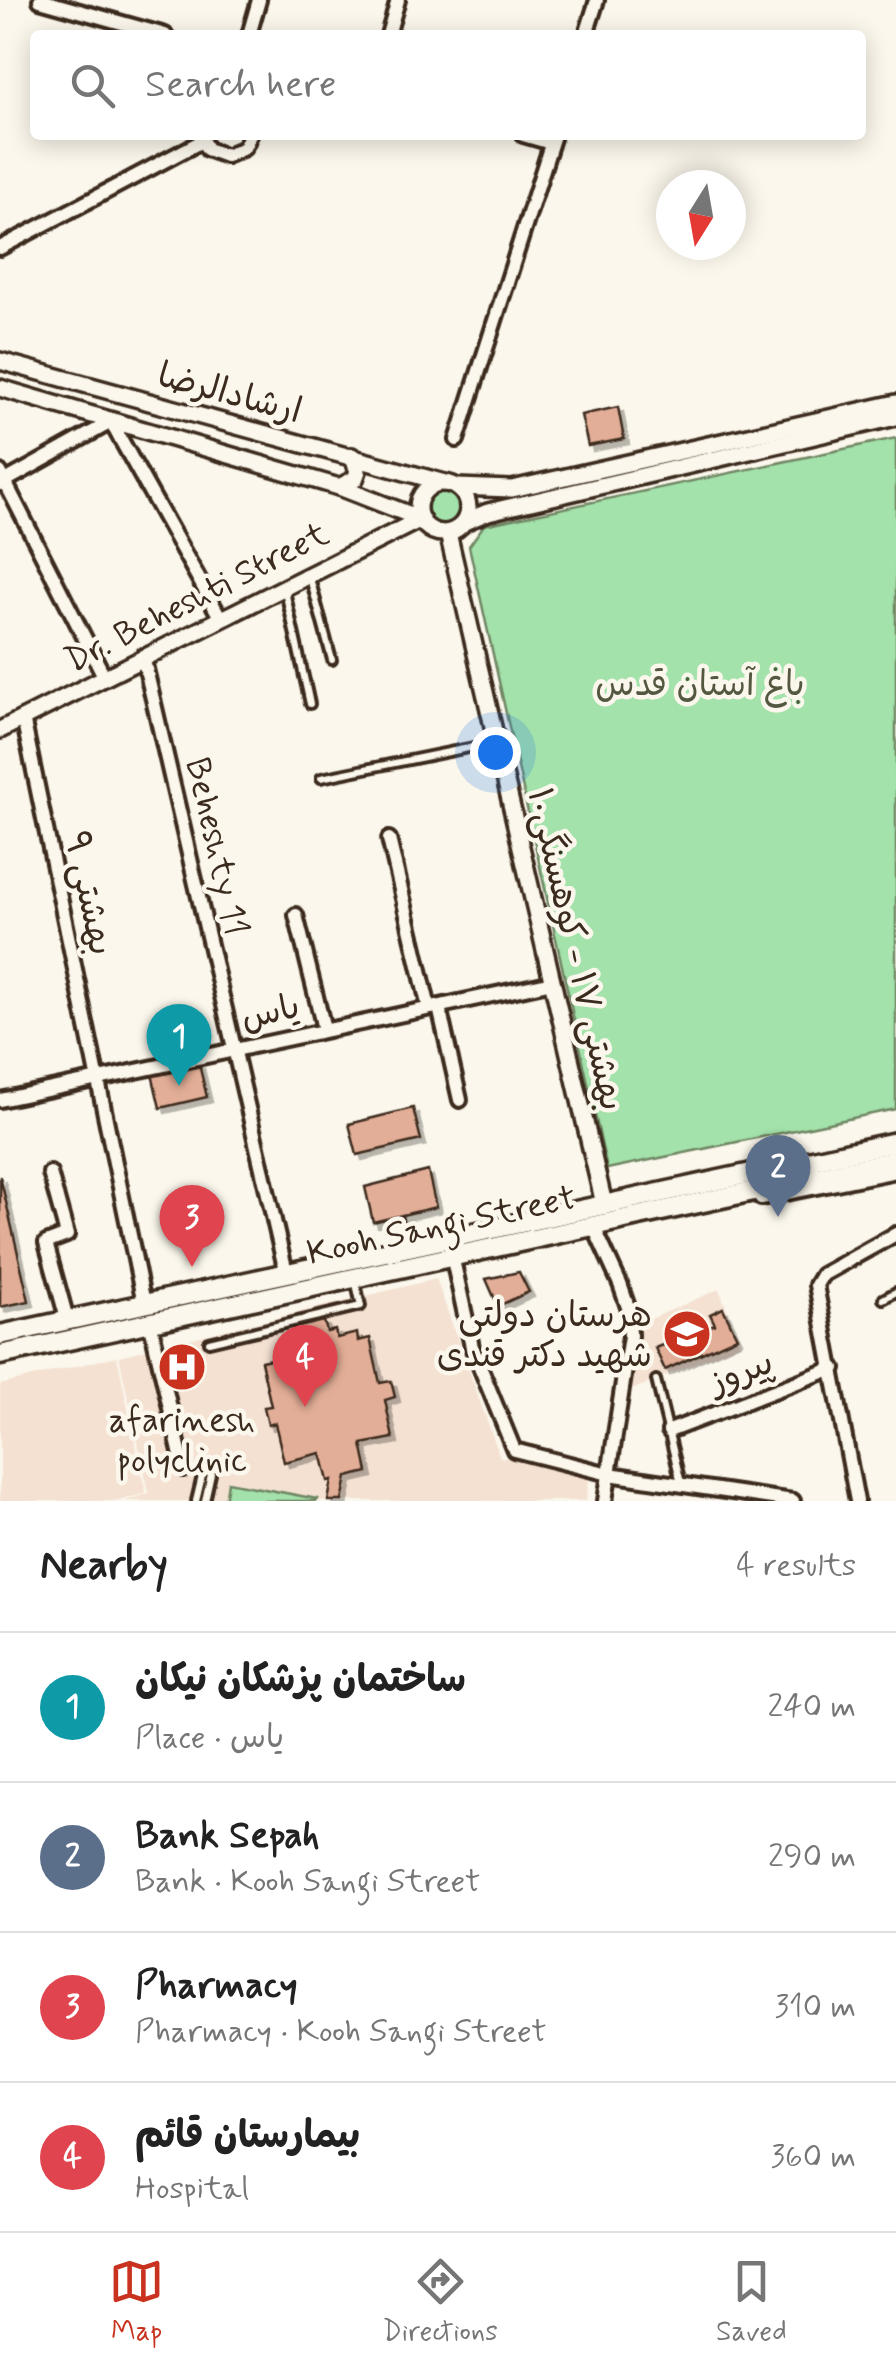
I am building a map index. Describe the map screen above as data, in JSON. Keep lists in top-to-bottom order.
{
  "streets": {
    "main road": ["Kooh Sangi Street"],
    "street": [
      "ارشادالرضا",
      "Dr. Beheshti Street",
      "Beheshty 11",
      "بهشتی ۹",
      "بهشتی ۱۷ - کوهسنگی۱۰",
      "یاس",
      "پیروز"
    ]
  },
  "crossings": [
    ["ارشادالرضا", "Dr. Beheshti Street"],
    ["ارشادالرضا", "بهشتی ۱۷ - کوهسنگی۱۰"],
    ["Dr. Beheshti Street", "Beheshty 11"],
    ["Dr. Beheshti Street", "بهشتی ۹"],
    ["Dr. Beheshti Street", "بهشتی ۱۷ - کوهسنگی۱۰"],
    ["Beheshty 11", "یاس"],
    ["Beheshty 11", "Kooh Sangi Street"],
    ["بهشتی ۹", "یاس"],
    ["بهشتی ۹", "Kooh Sangi Street"],
    ["بهشتی ۱۷ - کوهسنگی۱۰", "یاس"],
    ["بهشتی ۱۷ - کوهسنگی۱۰", "Kooh Sangi Street"]
  ],
  "parks": ["باغ آستان قدس"],
  "places": {
    "school or university": ["هرستان دولتی شهید دکتر قندی"],
    "hospital": ["afarinesh polyclinic"]
  },
  "north": "bottom",
  "page": {
    "search": "Search here",
    "pins": [
      "1",
      "2",
      "3",
      "4"
    ],
    "heading": ["Nearby", "4 results"],
    "list": [
      {
        "mark": "1",
        "name": "ساختمان پزشکان نیکان",
        "note": "Place · یاس",
        "value": "240 m"
      },
      {
        "mark": "2",
        "name": "Bank Sepah",
        "note": "Bank · Kooh Sangi Street",
        "value": "290 m"
      },
      {
        "mark": "3",
        "name": "Pharmacy",
        "note": "Pharmacy · Kooh Sangi Street",
        "value": "310 m"
      },
      {
        "mark": "4",
        "name": "بیمارستان قائم",
        "note": "Hospital",
        "value": "360 m"
      }
    ],
    "nav": ["Map", "Directions", "Saved"]
  }
}
